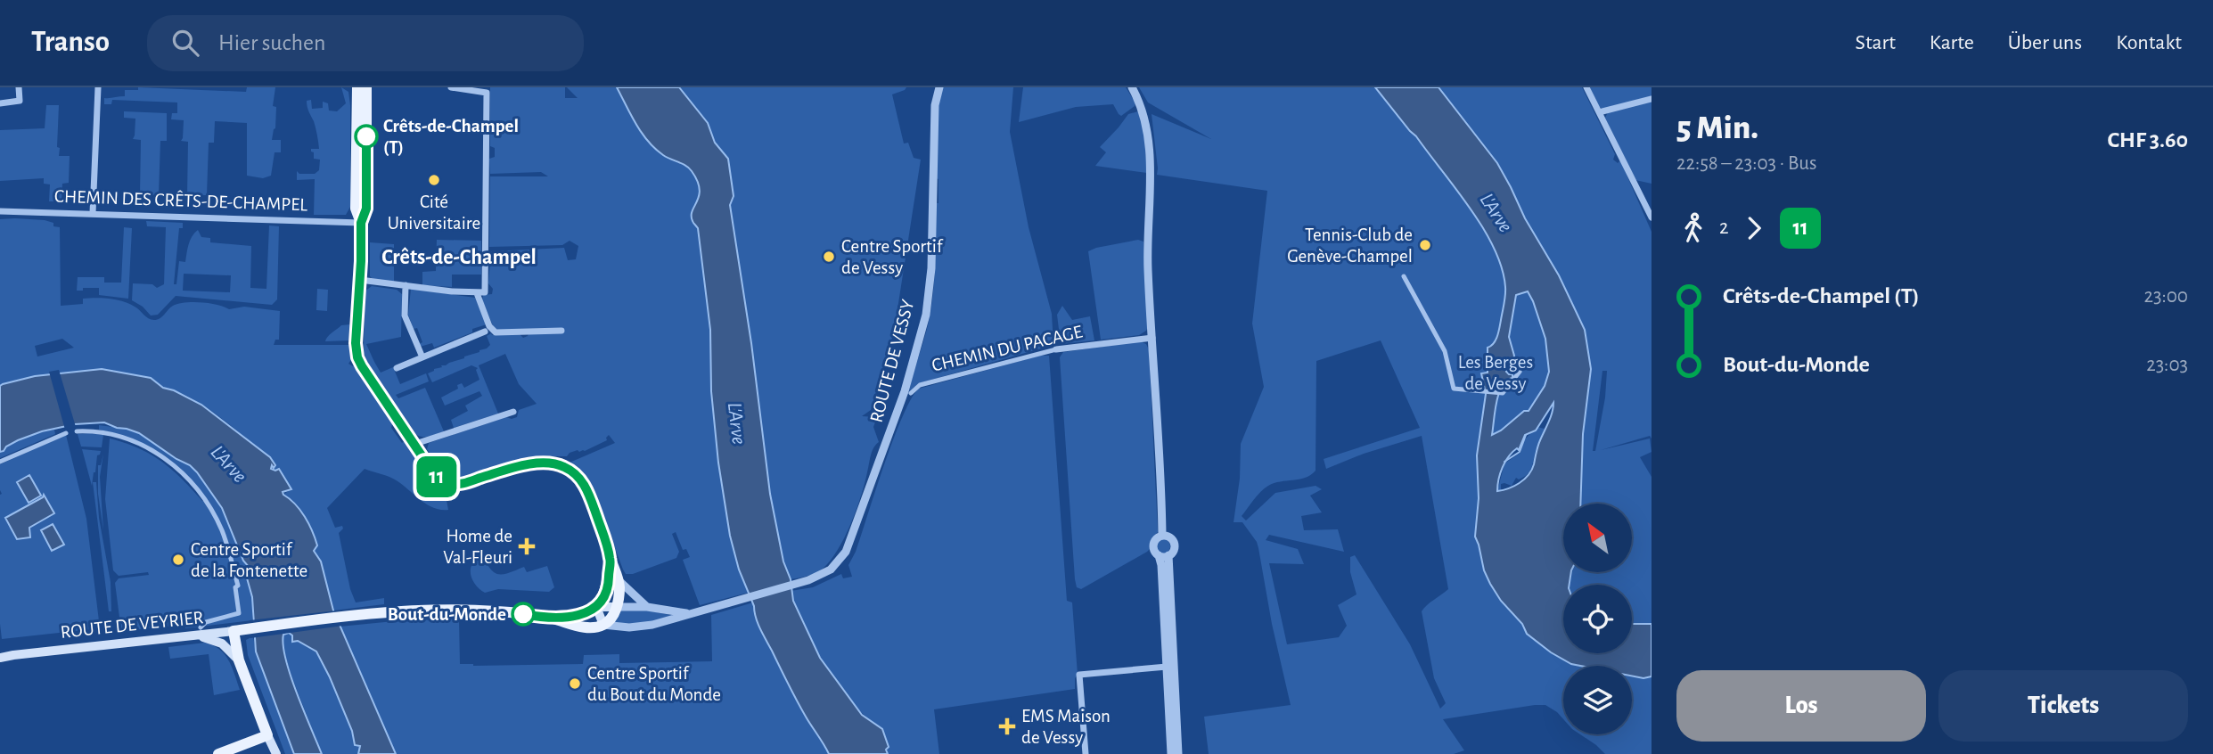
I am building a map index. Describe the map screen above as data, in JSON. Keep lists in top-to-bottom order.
{
  "streets": {
    "main road": ["ROUTE DE VEYRIER"],
    "street": ["CHEMIN DES CRÊTS-DE-CHAMPEL", "CHEMIN DU PACAGE", "ROUTE DE VESSY"]
  },
  "districts": ["Crêts-de-Champel"],
  "water": ["L'Arve"],
  "parks": ["Les Berges de Vessy"],
  "places": {
    "other": [
      "Crêts-de-Champel (T)",
      "Cité Universitaire",
      "Tennis-Club de Genève-Champel",
      "Centre Sportif de Vessy",
      "Centre Sportif de la Fontenette",
      "Bout-du-Monde",
      "Centre Sportif du Bout du Monde"
    ],
    "health": ["Home de Val-Fleuri", "EMS Maison de Vessy"]
  },
  "lines": ["bus line 11"],
  "north": "top left",
  "page": {
    "header": "Transo",
    "search": "Hier suchen",
    "nav": [
      "Start",
      "Karte",
      "Über uns",
      "Kontakt"
    ],
    "on_map": "11",
    "heading": ["5 Min.", "22:58 – 23:03 · Bus", "CHF 3.60"],
    "legs": ["2", "11"],
    "list": [
      {
        "name": "Crêts-de-Champel (T)",
        "value": "23:00"
      },
      {
        "name": "Bout-du-Monde",
        "value": "23:03"
      }
    ],
    "buttons": ["Los", "Tickets"]
  }
}
